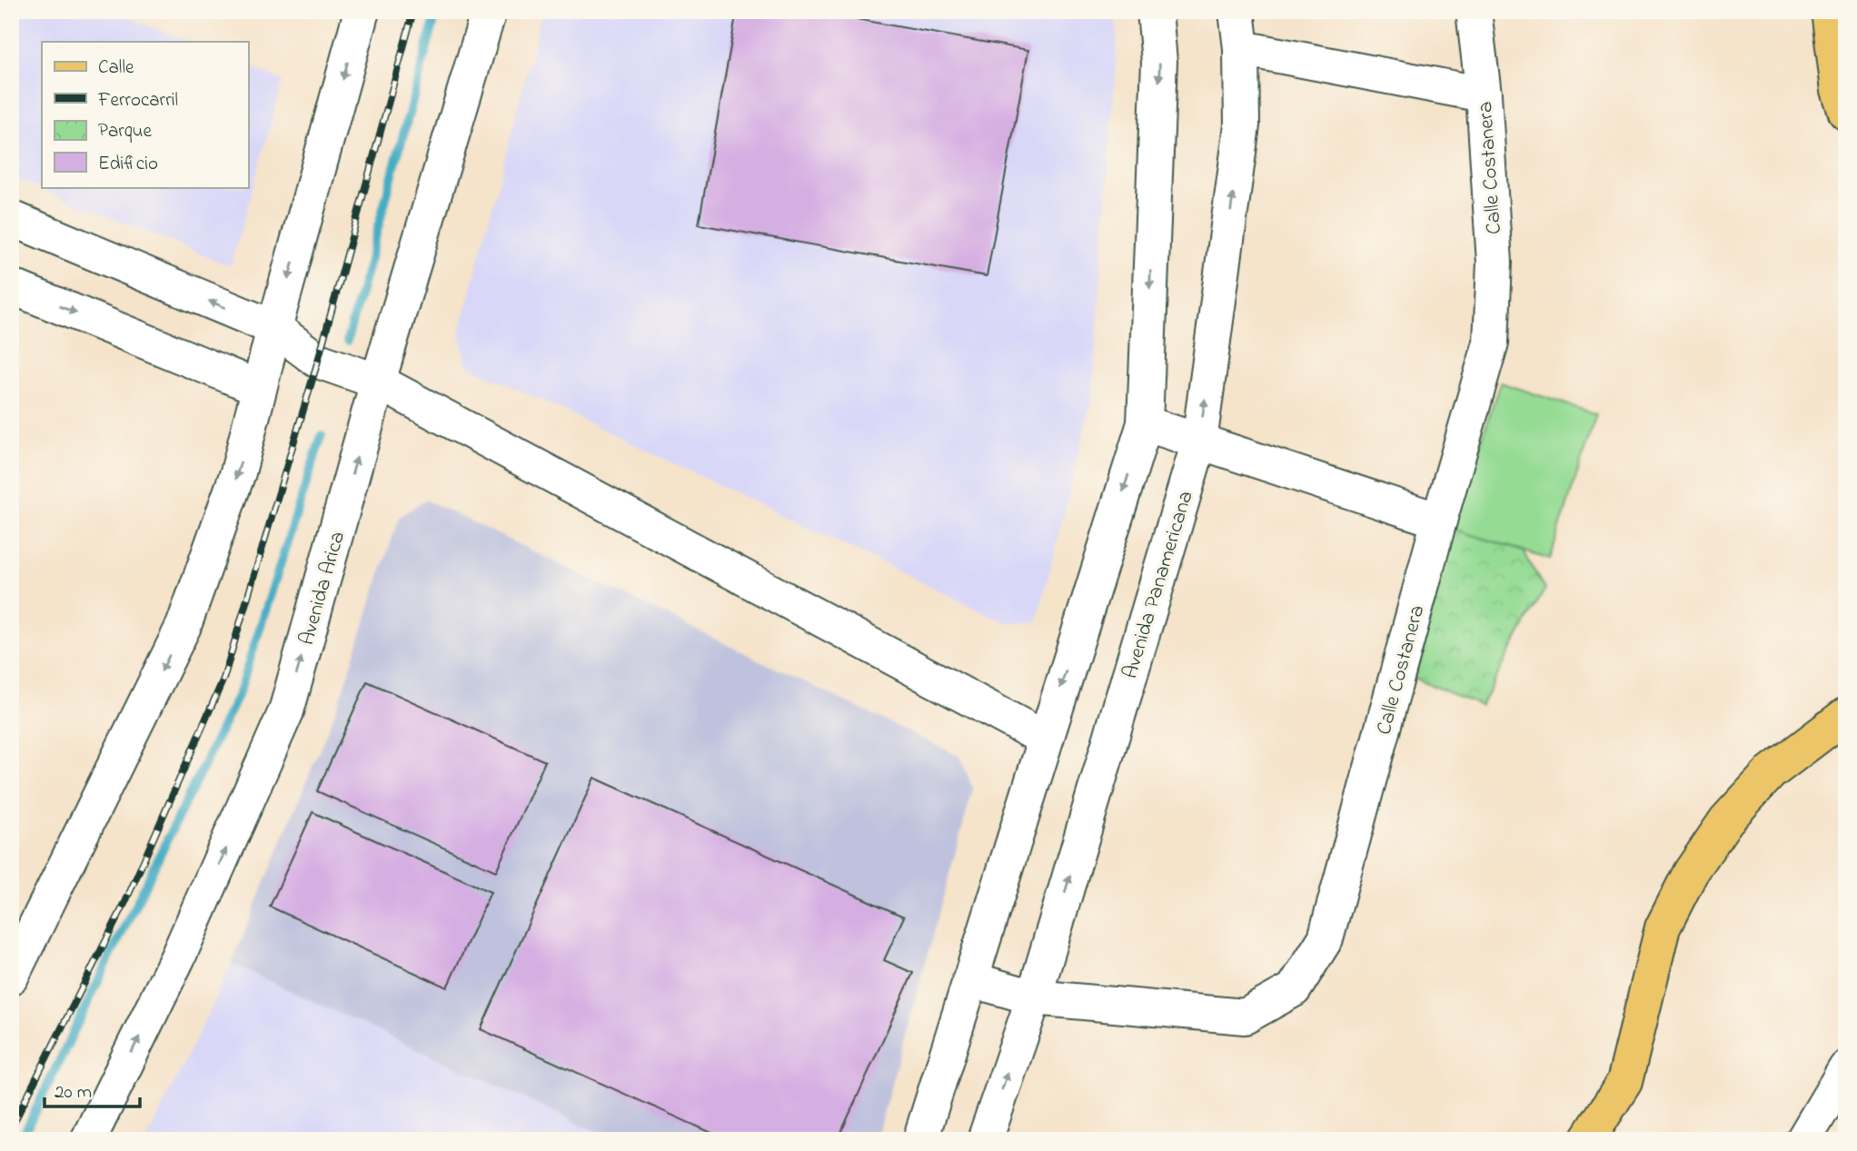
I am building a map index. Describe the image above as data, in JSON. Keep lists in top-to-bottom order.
{
  "streets": {
    "street": ["Calle Costanera", "Avenida Panamericana", "Avenida Arica"]
  },
  "crossings": [
    ["Calle Costanera", "Avenida Panamericana"]
  ],
  "legend": [
    "Calle",
    "Ferrocarril",
    "Parque",
    "Edificio"
  ],
  "scale_bar": "20 m"
}
